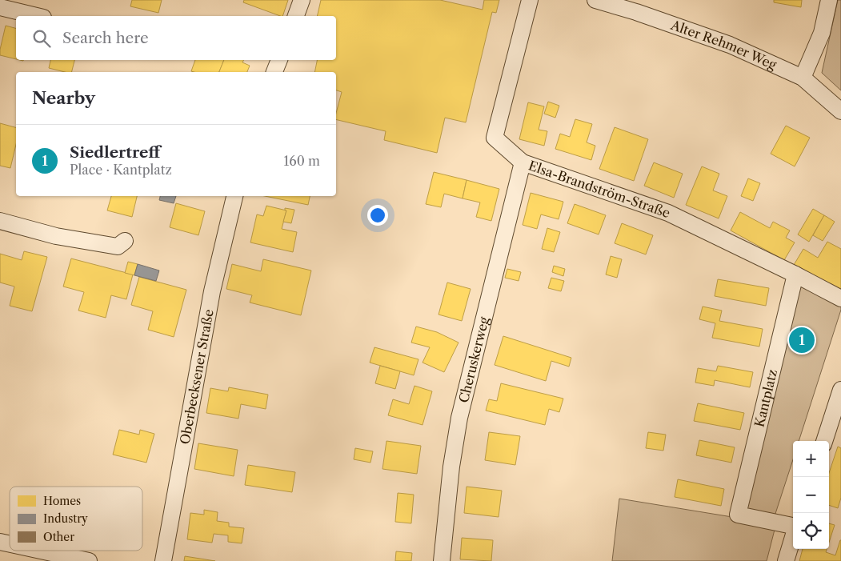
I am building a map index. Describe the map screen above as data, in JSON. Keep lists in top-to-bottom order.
{
  "streets": {
    "street": [
      "Alter Rehmer Weg",
      "Elsa-Brandström-Straße",
      "Cheruskerweg",
      "Oberbecksener Straße",
      "Kantplatz"
    ]
  },
  "crossings": [
    ["Elsa-Brandström-Straße", "Cheruskerweg"],
    ["Elsa-Brandström-Straße", "Kantplatz"]
  ],
  "legend": ["Homes", "Industry", "Other"],
  "page": {
    "search": "Search here",
    "heading": "Nearby",
    "list": [
      {
        "mark": "1",
        "name": "Siedlertreff",
        "note": "Place · Kantplatz",
        "value": "160 m"
      }
    ],
    "pins": "1",
    "map_buttons": ["+", "−"]
  }
}
